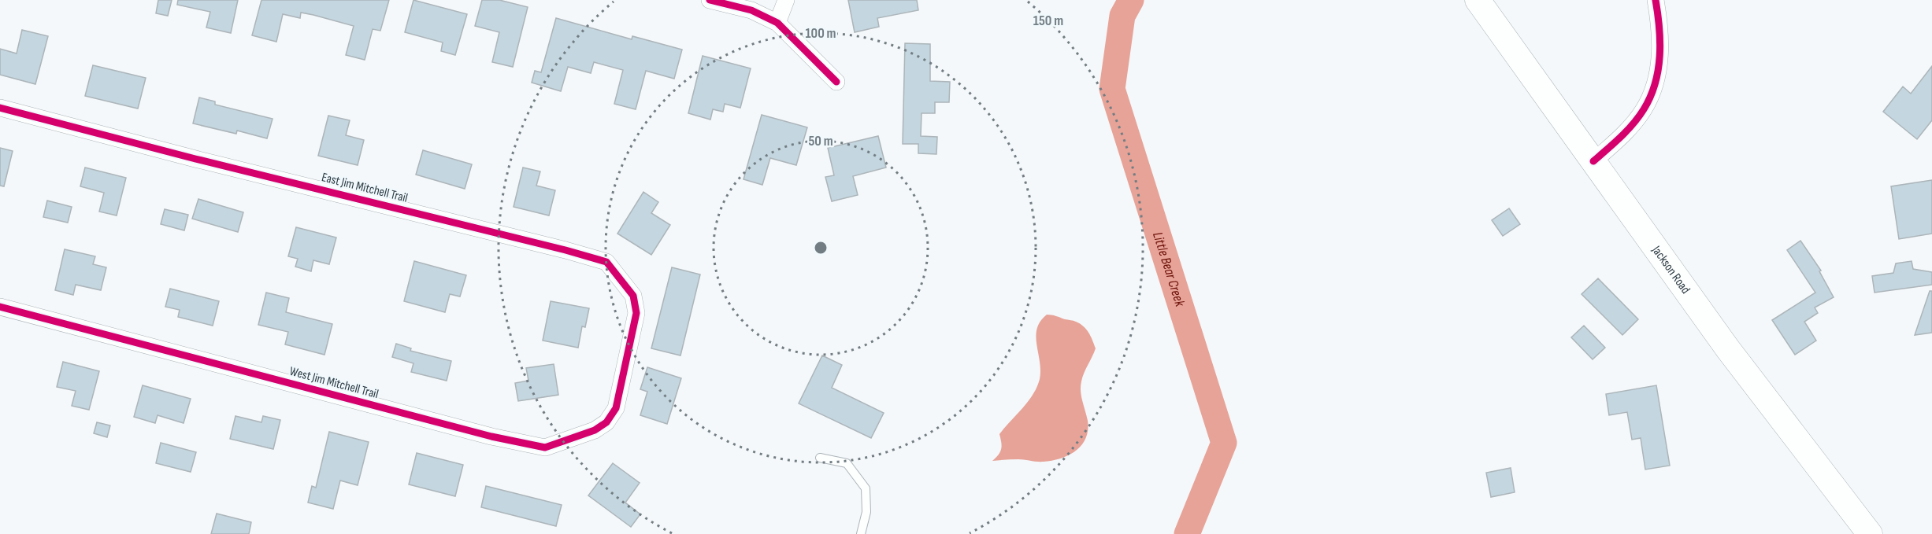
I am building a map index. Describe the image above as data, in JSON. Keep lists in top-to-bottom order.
{
  "streets": {
    "main road": ["Jackson Road"],
    "street": ["East Jim Mitchell Trail", "West Jim Mitchell Trail"]
  },
  "crossings": [
    ["East Jim Mitchell Trail", "West Jim Mitchell Trail"]
  ],
  "water": ["Little Bear Creek"],
  "rings": ["150 m", "100 m", "50 m"]
}
